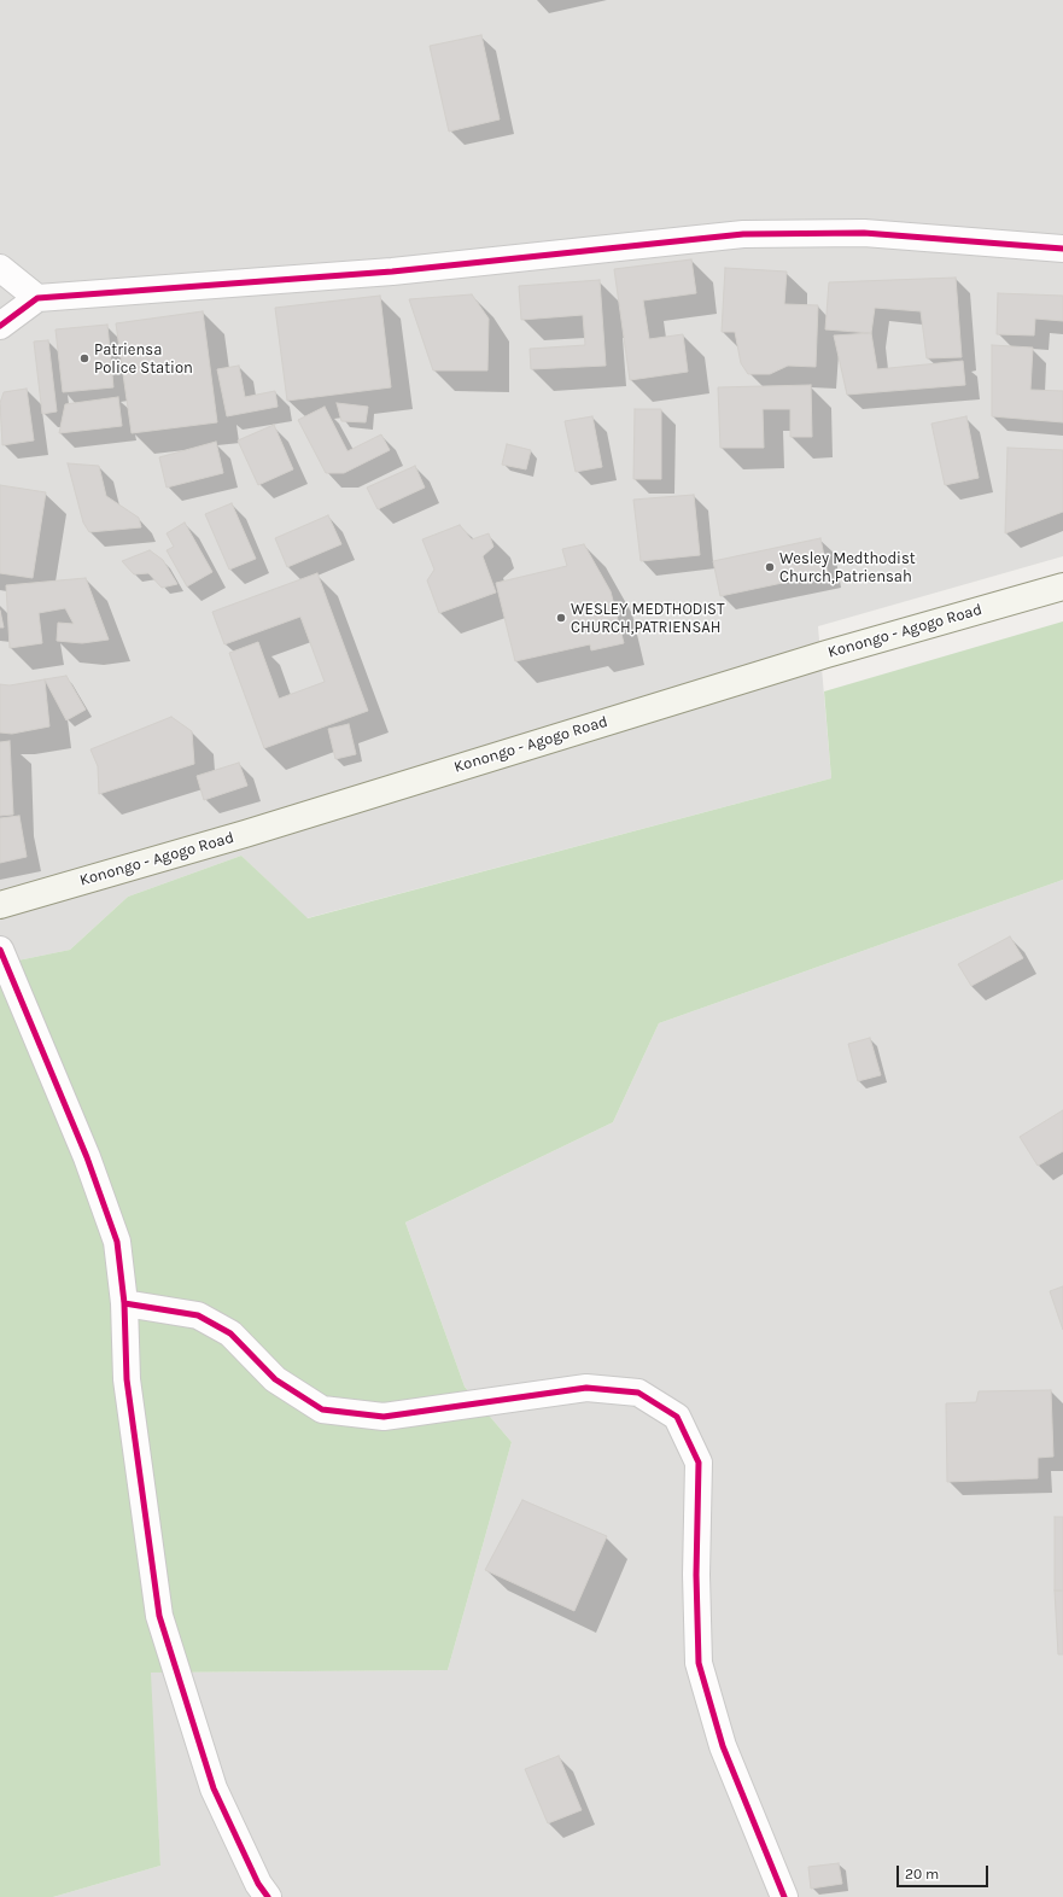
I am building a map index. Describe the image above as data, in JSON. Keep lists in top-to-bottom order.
{
  "streets": {
    "main road": ["Konongo - Agogo Road"]
  },
  "places": ["Patriensa Police Station", "Wesley Medthodist Church,Patriensah", "WESLEY MEDTHODIST CHURCH,PATRIENSAH"],
  "scale_bar": "20 m"
}
